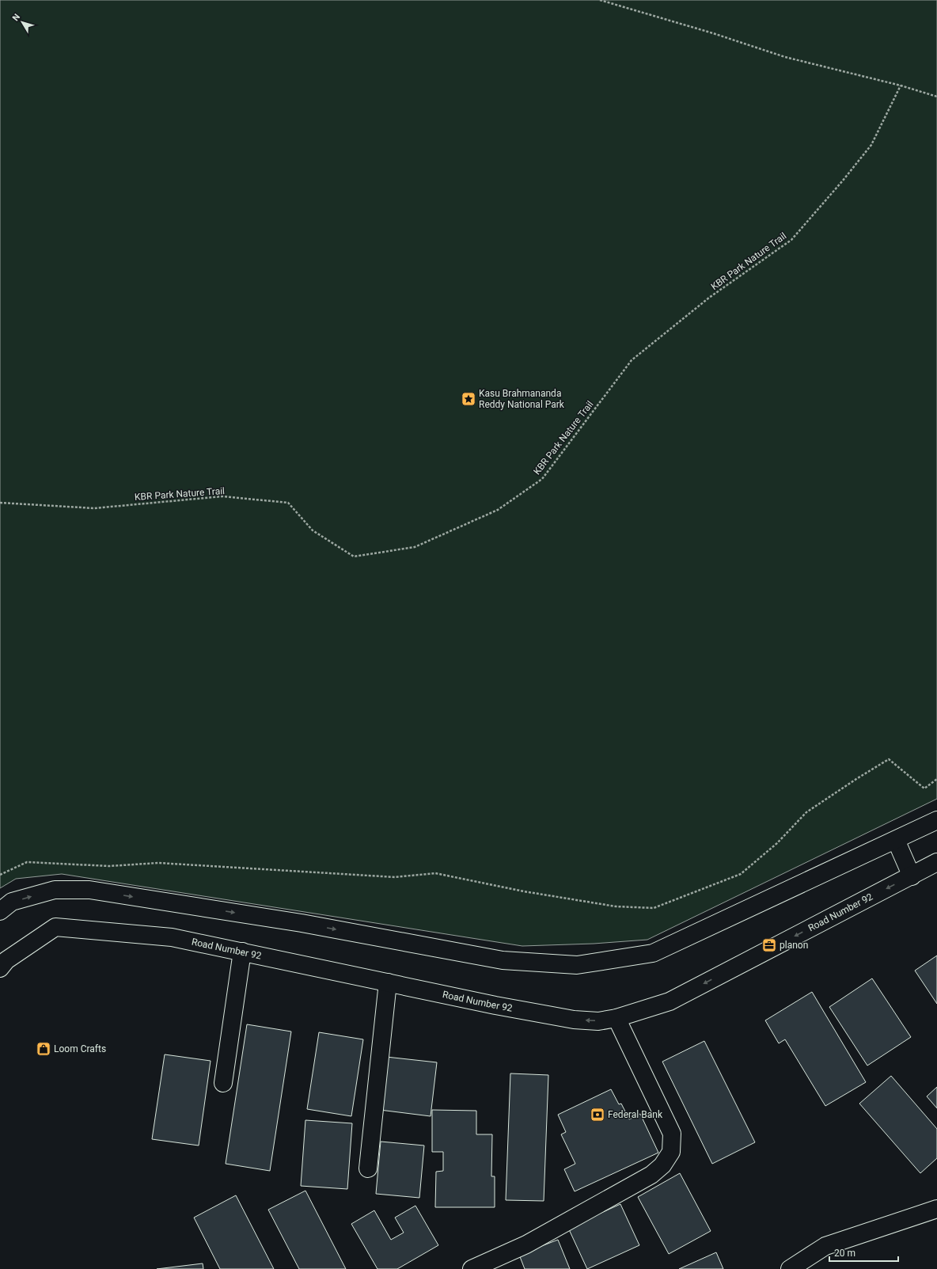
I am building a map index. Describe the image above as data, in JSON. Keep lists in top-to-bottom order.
{
  "streets": {
    "main road": ["Road Number 92"],
    "path": ["KBR Park Nature Trail"]
  },
  "places": {
    "place": ["Kasu Brahmananda Reddy National Park"],
    "office": ["planon"],
    "shop": ["Loom Crafts"],
    "bank": ["Federal Bank"]
  },
  "scale_bar": "20 m",
  "north": "top left"
}
